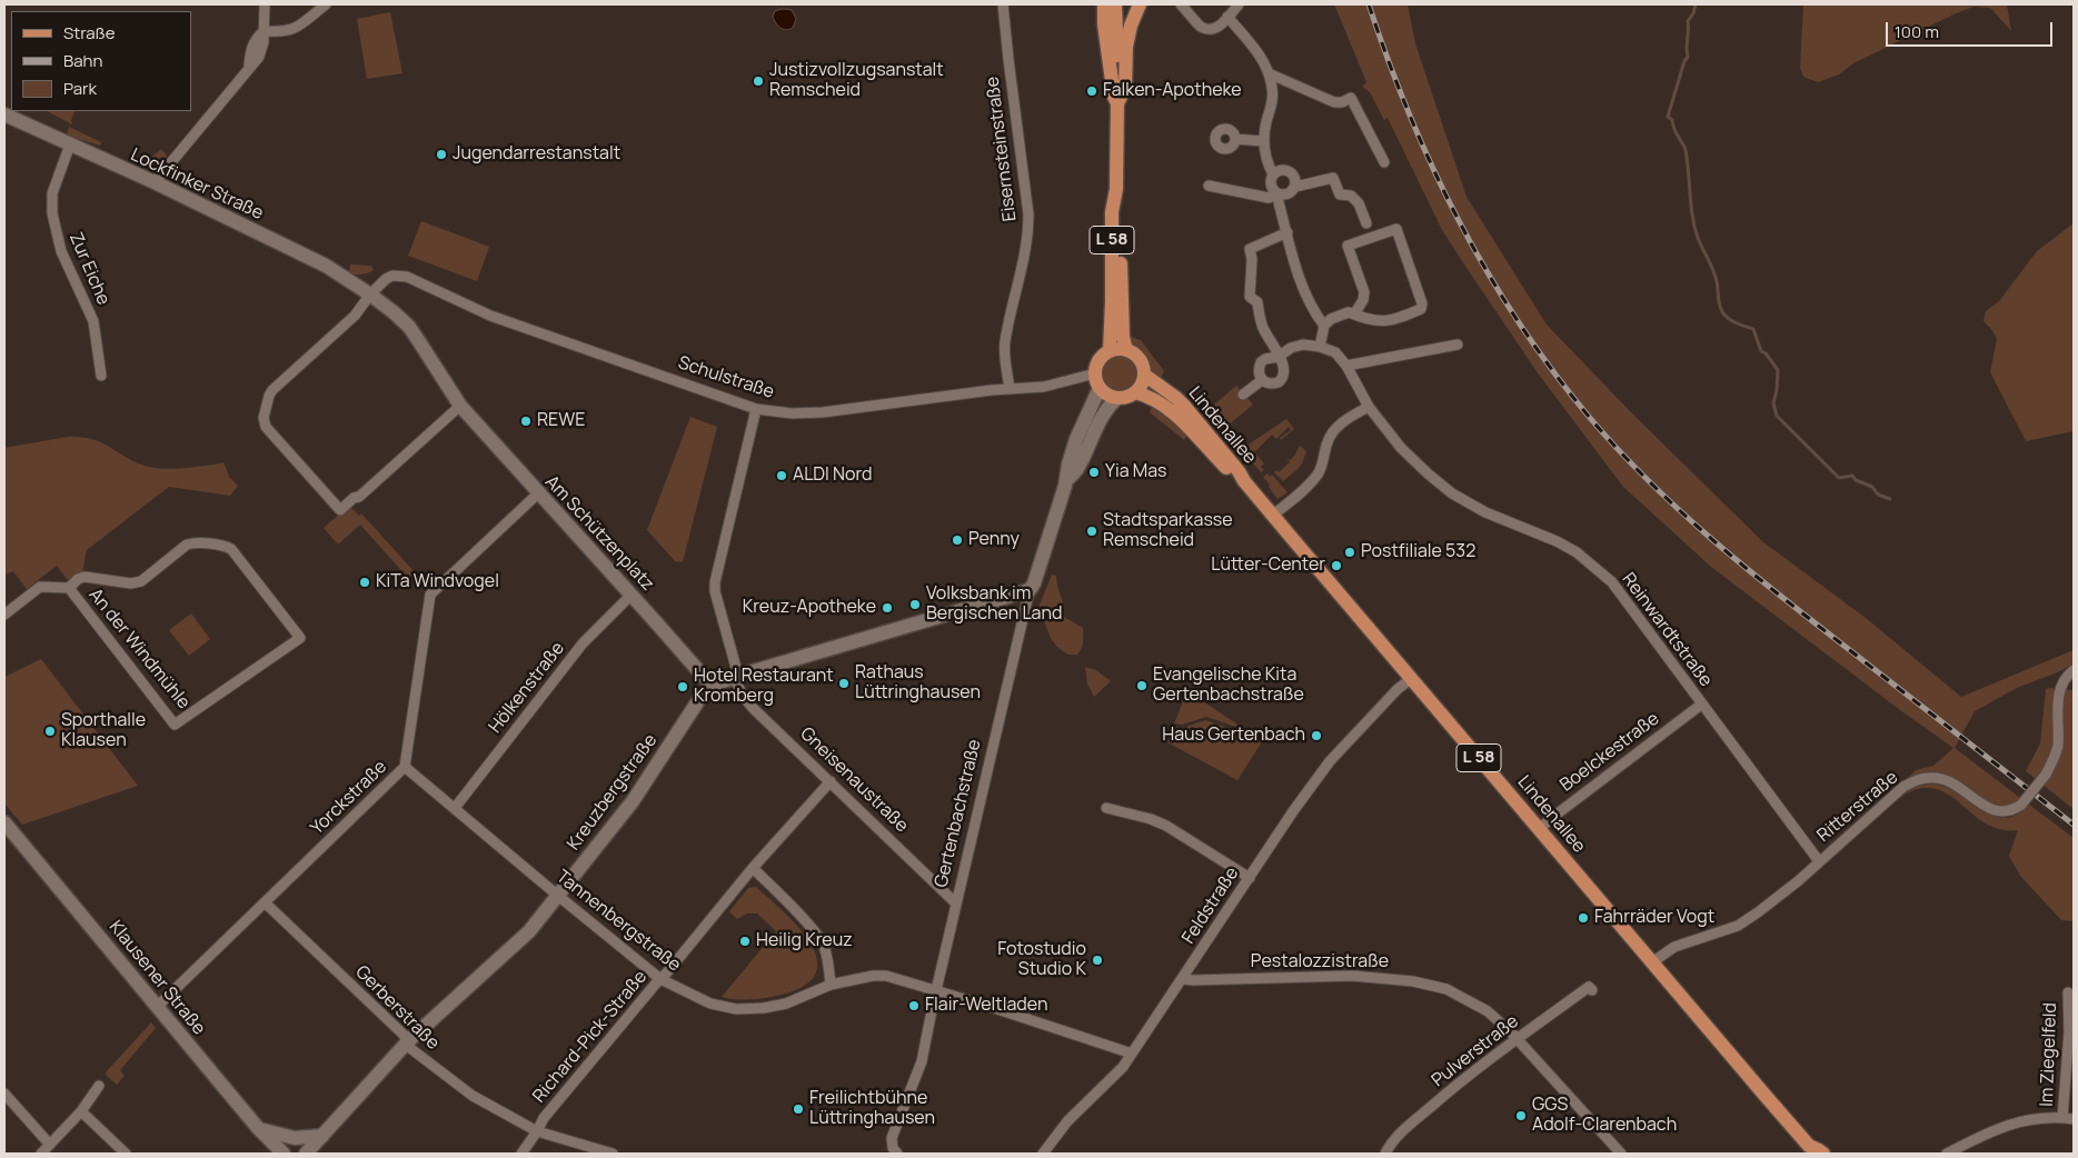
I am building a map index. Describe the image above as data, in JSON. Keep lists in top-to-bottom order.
{
  "streets": {
    "main road": [
      "Lockfinker Straße",
      "L 58",
      "Lindenallee",
      "Am Schützenplatz",
      "Kreuzbergstraße",
      "Gertenbachstraße",
      "Klausener Straße"
    ],
    "street": [
      "Eisernsteinstraße",
      "Zur Eiche",
      "Schulstraße",
      "Reinwardtstraße",
      "An der Windmühle",
      "Hölkenstraße",
      "Boelckestraße",
      "Gneisenaustraße",
      "Yorckstraße",
      "Ritterstraße",
      "Feldstraße",
      "Tannenbergstraße",
      "Pestalozzistraße",
      "Gerberstraße",
      "Richard-Pick-Straße",
      "Pulverstraße",
      "Im Ziegelfeld"
    ]
  },
  "crossings": [
    ["Eisernsteinstraße", "Schulstraße"],
    ["Lockfinker Straße", "Zur Eiche"],
    ["Lockfinker Straße", "Schulstraße"],
    ["Lockfinker Straße", "Am Schützenplatz"],
    ["L 58", "Schulstraße"],
    ["L 58", "Lindenallee"],
    ["L 58", "Gertenbachstraße"],
    ["Schulstraße", "Lindenallee"],
    ["Schulstraße", "Am Schützenplatz"],
    ["Schulstraße", "Gneisenaustraße"],
    ["Schulstraße", "Gertenbachstraße"],
    ["Lindenallee", "Boelckestraße"],
    ["Lindenallee", "Ritterstraße"],
    ["Lindenallee", "Gertenbachstraße"],
    ["Lindenallee", "Feldstraße"],
    ["Am Schützenplatz", "Hölkenstraße"],
    ["Am Schützenplatz", "Kreuzbergstraße"],
    ["Am Schützenplatz", "Yorckstraße"],
    ["Reinwardtstraße", "Boelckestraße"],
    ["Reinwardtstraße", "Ritterstraße"],
    ["Hölkenstraße", "Tannenbergstraße"],
    ["Gneisenaustraße", "Kreuzbergstraße"],
    ["Gneisenaustraße", "Gertenbachstraße"],
    ["Gneisenaustraße", "Richard-Pick-Straße"],
    ["Kreuzbergstraße", "Gertenbachstraße"],
    ["Kreuzbergstraße", "Tannenbergstraße"],
    ["Kreuzbergstraße", "Gerberstraße"],
    ["Yorckstraße", "Tannenbergstraße"],
    ["Yorckstraße", "Klausener Straße"],
    ["Yorckstraße", "Gerberstraße"],
    ["Gertenbachstraße", "Tannenbergstraße"],
    ["Feldstraße", "Tannenbergstraße"],
    ["Feldstraße", "Pestalozzistraße"],
    ["Tannenbergstraße", "Richard-Pick-Straße"],
    ["Pestalozzistraße", "Pulverstraße"],
    ["Gerberstraße", "Richard-Pick-Straße"]
  ],
  "places": [
    "Justizvollzugsanstalt Remscheid",
    "Falken-Apotheke",
    "Jugendarrestanstalt",
    "REWE",
    "Yia Mas",
    "ALDI Nord",
    "Stadtsparkasse Remscheid",
    "Penny",
    "Postfiliale 532",
    "Lütter-Center",
    "KiTa Windvogel",
    "Volksbank im Bergischen Land",
    "Kreuz-Apotheke",
    "Rathaus Lüttringhausen",
    "Evangelische Kita Gertenbachstraße",
    "Hotel Restaurant Kromberg",
    "Sporthalle Klausen",
    "Haus Gertenbach",
    "Fahrräder Vogt",
    "Heilig Kreuz",
    "Fotostudio Studio K",
    "Flair-Weltladen",
    "Freilichtbühne Lüttringhausen",
    "GGS Adolf-Clarenbach"
  ],
  "legend": ["Straße", "Bahn", "Park"],
  "scale_bar": "100 m"
}
